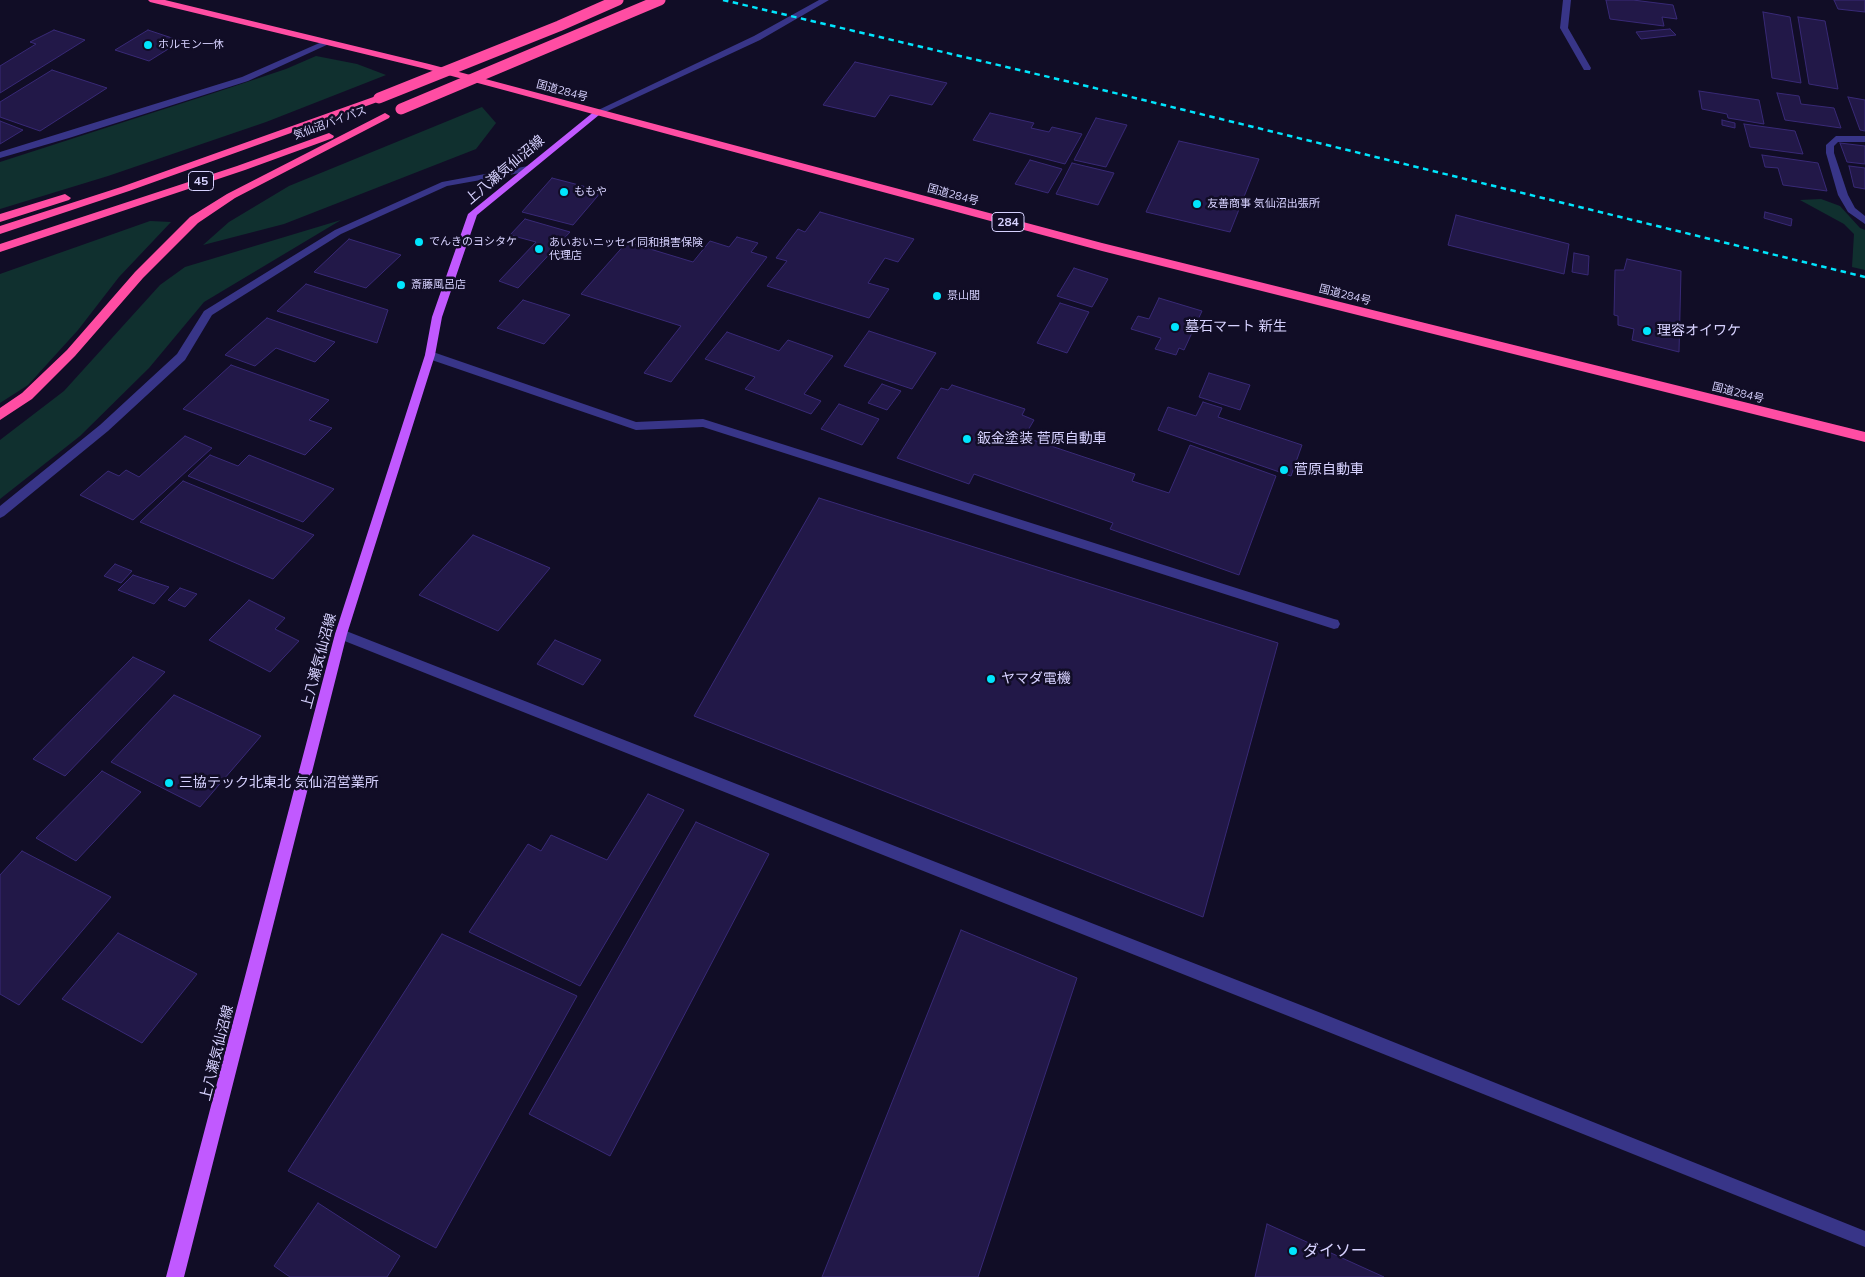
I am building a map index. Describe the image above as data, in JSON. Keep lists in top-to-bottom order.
{
  "streets": {
    "highway": [
      "国道284号",
      "気仙沼バイパス",
      "45",
      "284"
    ],
    "main road": ["上八瀬気仙沼線"]
  },
  "crossings": [
    ["国道284号", "上八瀬気仙沼線"]
  ],
  "places": [
    "ホルモン一休",
    "ももや",
    "友善商事 気仙沼出張所",
    "でんきのヨシタケ",
    "あいおいニッセイ同和損害保険 代理店",
    "斎藤風呂店",
    "景山閣",
    "墓石マート 新生",
    "理容オイワケ",
    "鈑金塗装 菅原自動車",
    "菅原自動車",
    "ヤマダ電機",
    "三協テック北東北 気仙沼営業所",
    "ダイソー"
  ]
}
